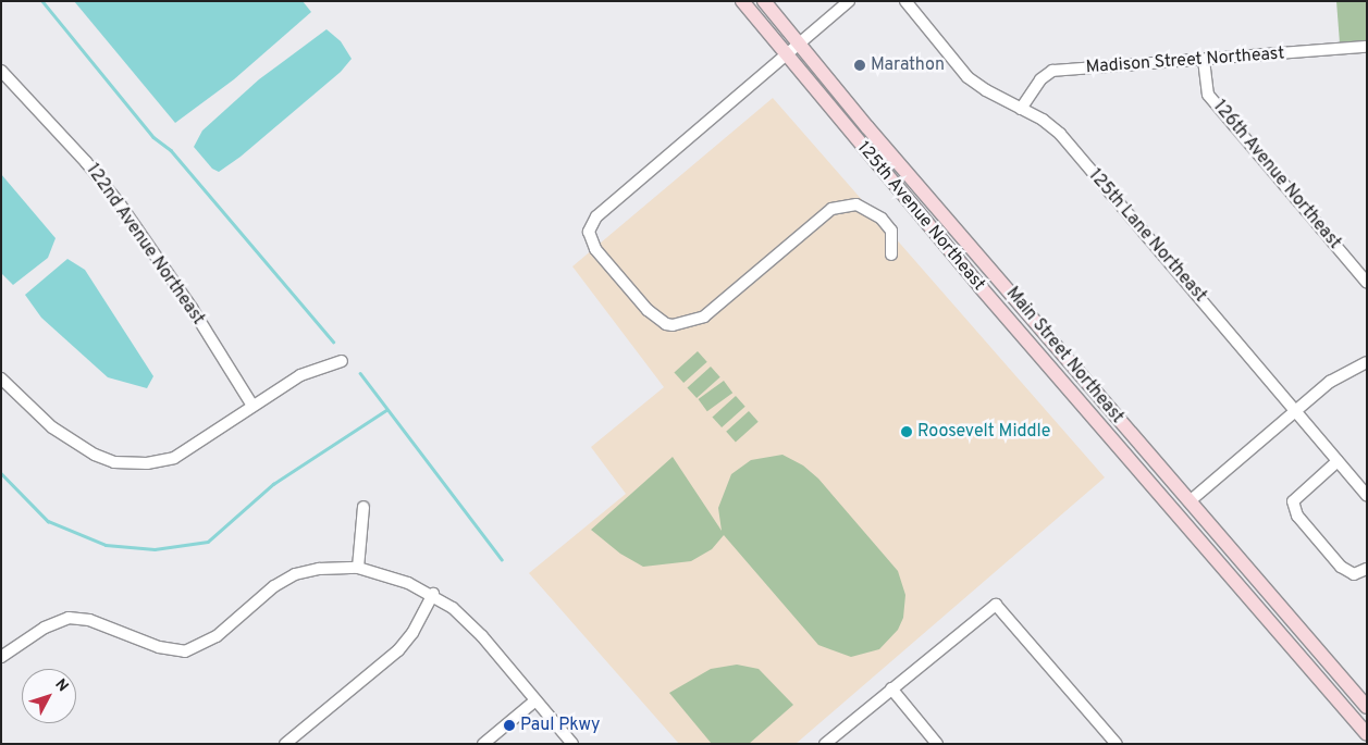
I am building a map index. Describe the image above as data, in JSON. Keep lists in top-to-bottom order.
{
  "streets": {
    "main road": ["125th Avenue Northeast", "Main Street Northeast"],
    "street": [
      "Madison Street Northeast",
      "126th Avenue Northeast",
      "125th Lane Northeast",
      "122nd Avenue Northeast"
    ]
  },
  "crossings": [
    ["Madison Street Northeast", "126th Avenue Northeast"],
    ["Madison Street Northeast", "125th Lane Northeast"]
  ],
  "places": ["Marathon", "Roosevelt Middle", "Paul Pkwy"],
  "north": "top right"
}
